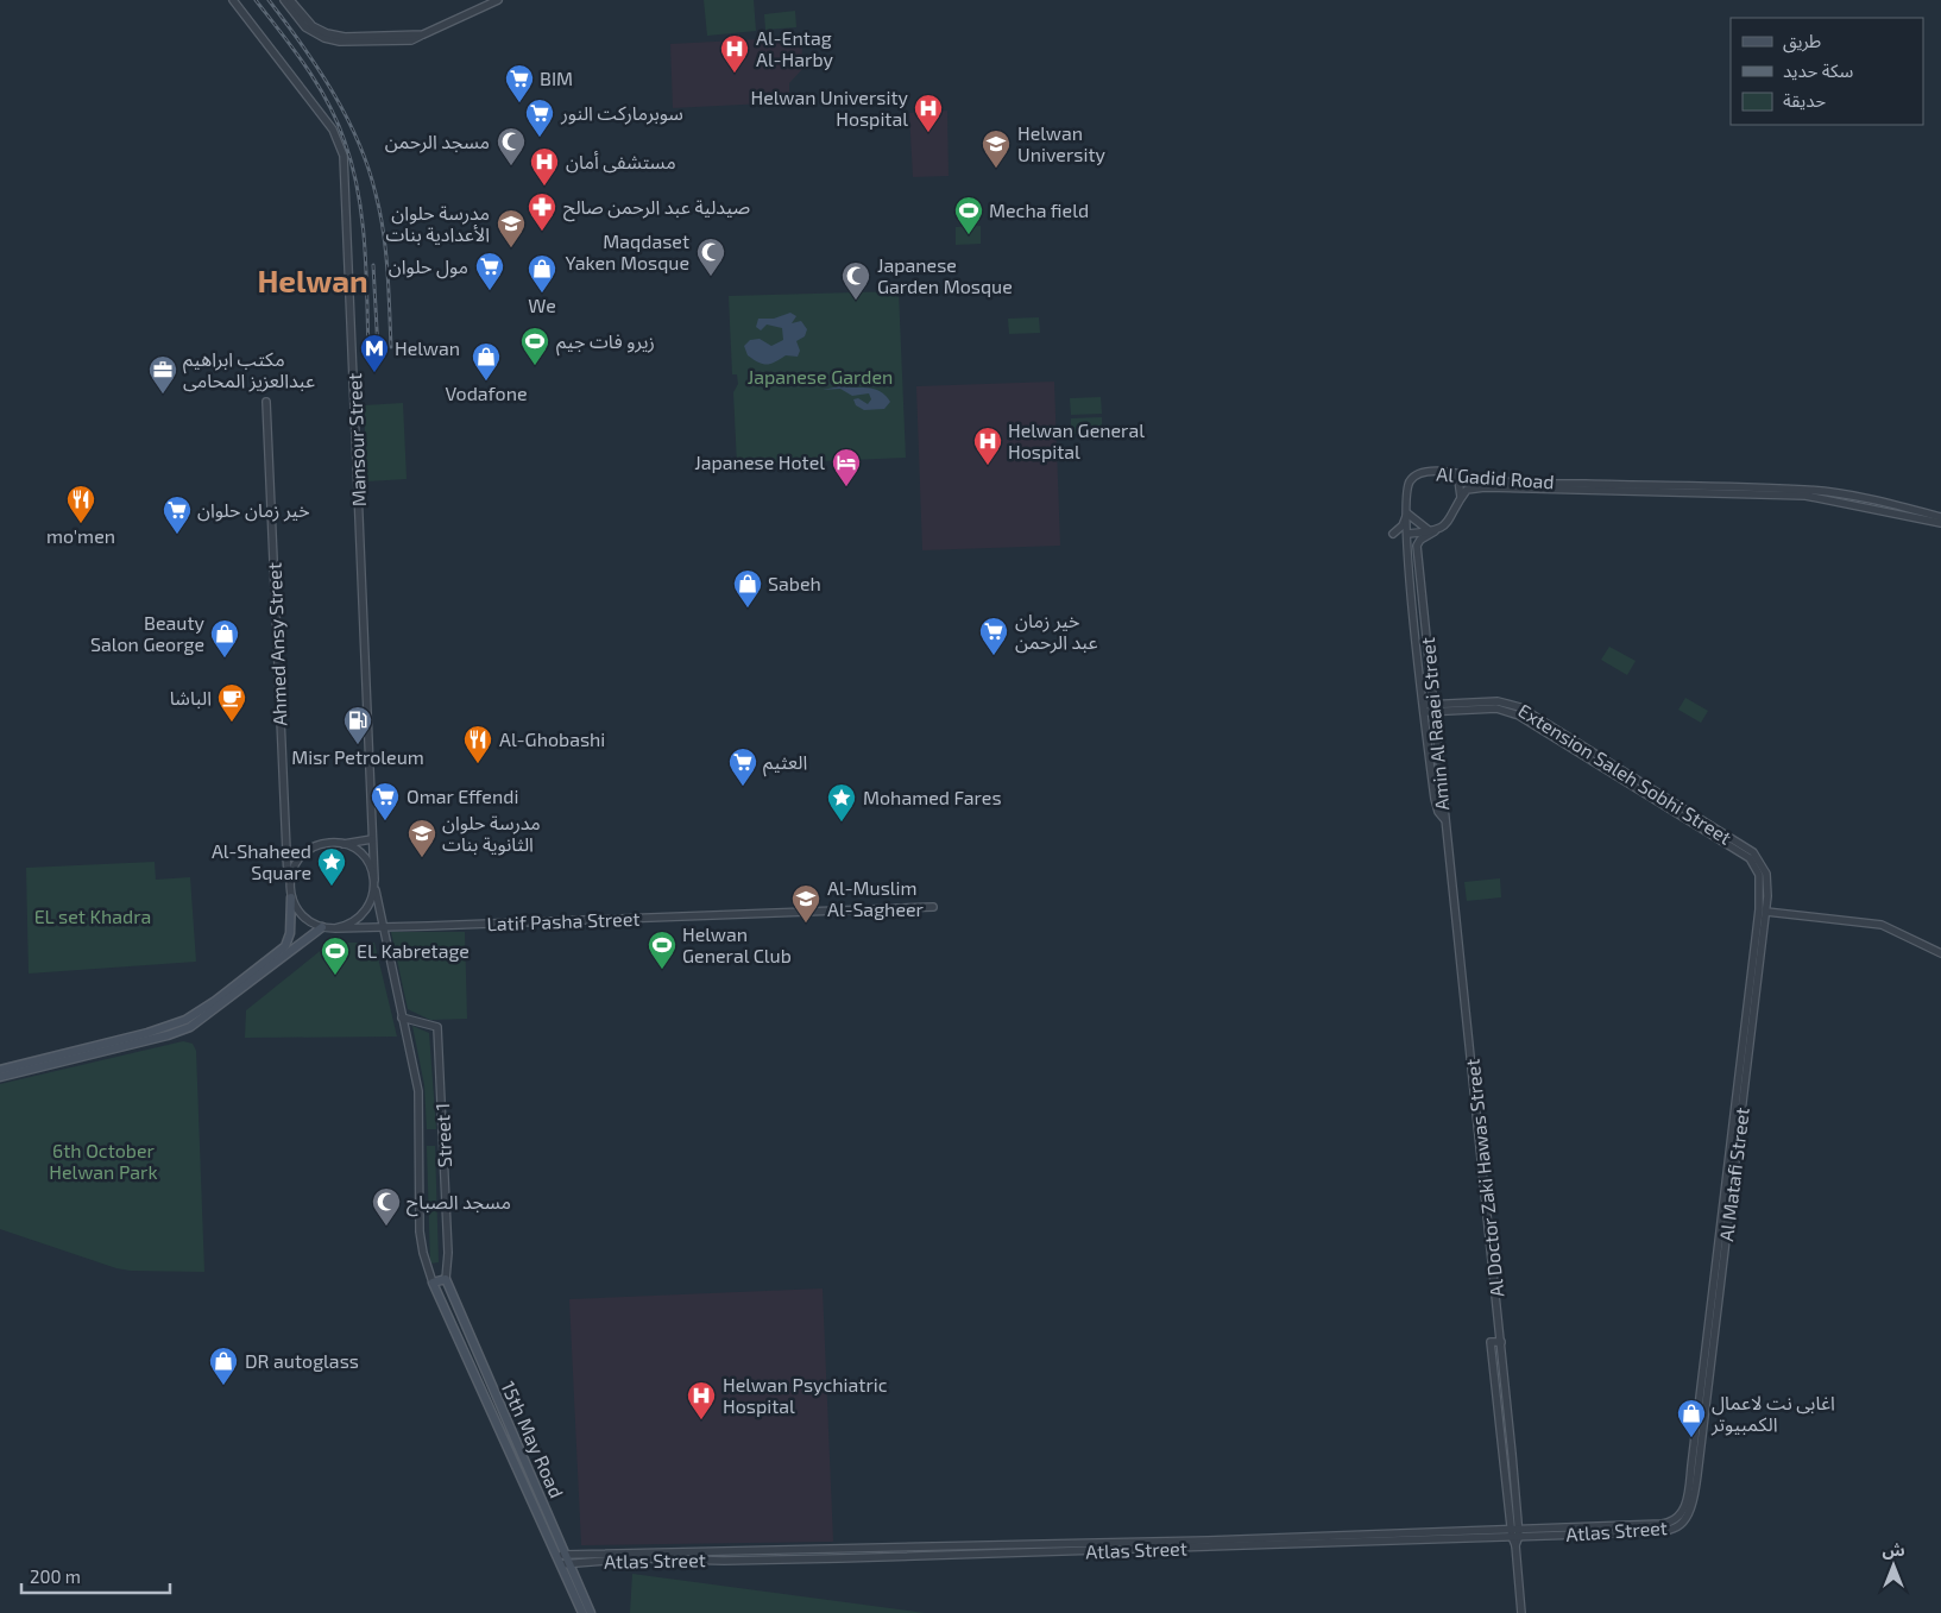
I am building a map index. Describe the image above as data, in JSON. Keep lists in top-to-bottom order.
{
  "streets": {
    "main road": ["15th May Road"],
    "street": [
      "Mansour Street",
      "Al Gadid Road",
      "Ahmed Ansy Street",
      "Amin Al Raaei Street",
      "Extension Saleh Sobhi Street",
      "Latif Pasha Street",
      "Street 1",
      "Al Matafi Street",
      "Al Doctor Zaki Hawas Street",
      "Atlas Street"
    ]
  },
  "crossings": [
    ["Mansour Street", "Ahmed Ansy Street"],
    ["Mansour Street", "Latif Pasha Street"],
    ["Mansour Street", "Street 1"],
    ["Mansour Street", "15th May Road"],
    ["Al Gadid Road", "Amin Al Raaei Street"],
    ["Ahmed Ansy Street", "Latif Pasha Street"],
    ["Amin Al Raaei Street", "Extension Saleh Sobhi Street"],
    ["Amin Al Raaei Street", "Al Doctor Zaki Hawas Street"],
    ["Extension Saleh Sobhi Street", "Al Matafi Street"],
    ["Street 1", "15th May Road"],
    ["Al Matafi Street", "Atlas Street"],
    ["Al Doctor Zaki Hawas Street", "Atlas Street"],
    ["15th May Road", "Atlas Street"]
  ],
  "districts": ["Helwan"],
  "parks": ["Japanese Garden", "EL set Khadra", "6th October Helwan Park"],
  "places": {
    "hospital": [
      "Al-Entag Al-Harby",
      "Helwan University Hospital",
      "مستشفى أمان",
      "Helwan General Hospital",
      "Helwan Psychiatric Hospital"
    ],
    "supermarket": [
      "BIM",
      "سوبرماركت النور",
      "مول حلوان",
      "خير زمان حلوان",
      "خير زمان عبد الرحمن",
      "العثيم",
      "Omar Effendi"
    ],
    "mosque": [
      "مسجد الرحمن",
      "Maqdaset Yaken Mosque",
      "Japanese Garden Mosque",
      "مسجد الصباح"
    ],
    "school or university": [
      "Helwan University",
      "مدرسة حلوان الأعدادية بنات",
      "مدرسة حلوان الثانوية بنات",
      "Al-Muslim Al-Sagheer"
    ],
    "pharmacy": ["صيدلية عبد الرحمن صالح"],
    "sports": [
      "Mecha field",
      "زيرو فات جيم",
      "Helwan General Club",
      "EL Kabretage"
    ],
    "shop": [
      "We",
      "Vodafone",
      "Sabeh",
      "Beauty Salon George",
      "DR autoglass",
      "اغابى نت لاعمال الكمبيوتر"
    ],
    "metro station": ["Helwan"],
    "office": ["مكتب ابراهيم عبدالعزيز المحامى"],
    "hotel": ["Japanese Hotel"],
    "restaurant": ["mo'men", "Al-Ghobashi"],
    "cafe": ["الباشا"],
    "fuel station": ["Misr Petroleum"],
    "place": ["Mohamed Fares", "Al-Shaheed Square"]
  },
  "legend": ["طريق", "سكة حديد", "حديقة"],
  "scale_bar": "200 m",
  "north": "top"
}
